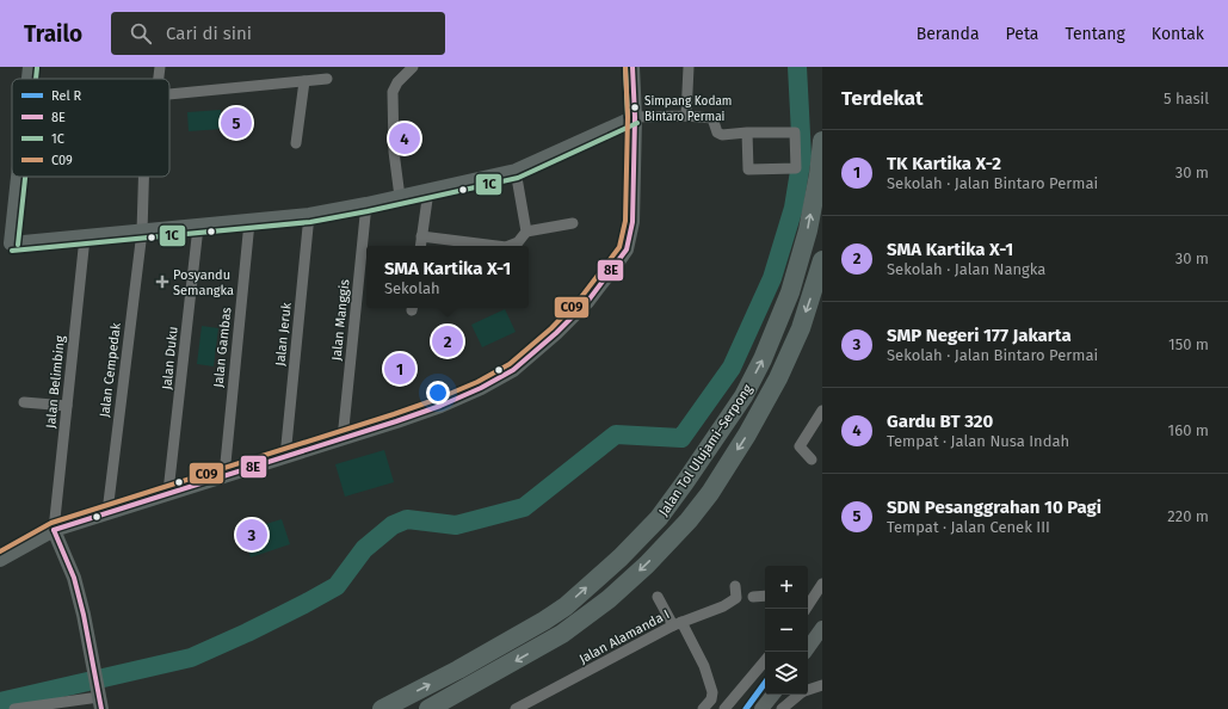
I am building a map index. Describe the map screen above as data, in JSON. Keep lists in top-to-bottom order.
{
  "streets": {
    "highway": ["Jalan Tol Ulujami–Serpong"],
    "street": [
      "Jalan Manggis",
      "Jalan Jeruk",
      "Jalan Gambas",
      "Jalan Duku",
      "Jalan Cempedak",
      "Jalan Belimbing",
      "Jalan Alamanda I"
    ]
  },
  "places": {
    "other": ["Simpang Kodam Bintaro Permai"],
    "health": ["Posyandu Semangka"]
  },
  "lines": [
    "transit line 8E",
    "transit line 1C",
    "transit line C09",
    "rail line R"
  ],
  "legend": [
    "Rel R",
    "8E",
    "1C",
    "C09"
  ],
  "page": {
    "header": "Trailo",
    "search": "Cari di sini",
    "nav": [
      "Beranda",
      "Peta",
      "Tentang",
      "Kontak"
    ],
    "heading": ["Terdekat", "5 hasil"],
    "pins": [
      "5",
      "4",
      "2",
      "1",
      "3"
    ],
    "list": [
      {
        "mark": "1",
        "name": "TK Kartika X-2",
        "note": "Sekolah · Jalan Bintaro Permai",
        "value": "30 m"
      },
      {
        "mark": "2",
        "name": "SMA Kartika X-1",
        "note": "Sekolah · Jalan Nangka",
        "value": "30 m"
      },
      {
        "mark": "3",
        "name": "SMP Negeri 177 Jakarta",
        "note": "Sekolah · Jalan Bintaro Permai",
        "value": "150 m"
      },
      {
        "mark": "4",
        "name": "Gardu BT 320",
        "note": "Tempat · Jalan Nusa Indah",
        "value": "160 m"
      },
      {
        "mark": "5",
        "name": "SDN Pesanggrahan 10 Pagi",
        "note": "Tempat · Jalan Cenek III",
        "value": "220 m"
      }
    ],
    "popup": ["SMA Kartika X-1", "Sekolah"],
    "map_buttons": ["+", "−"]
  }
}
